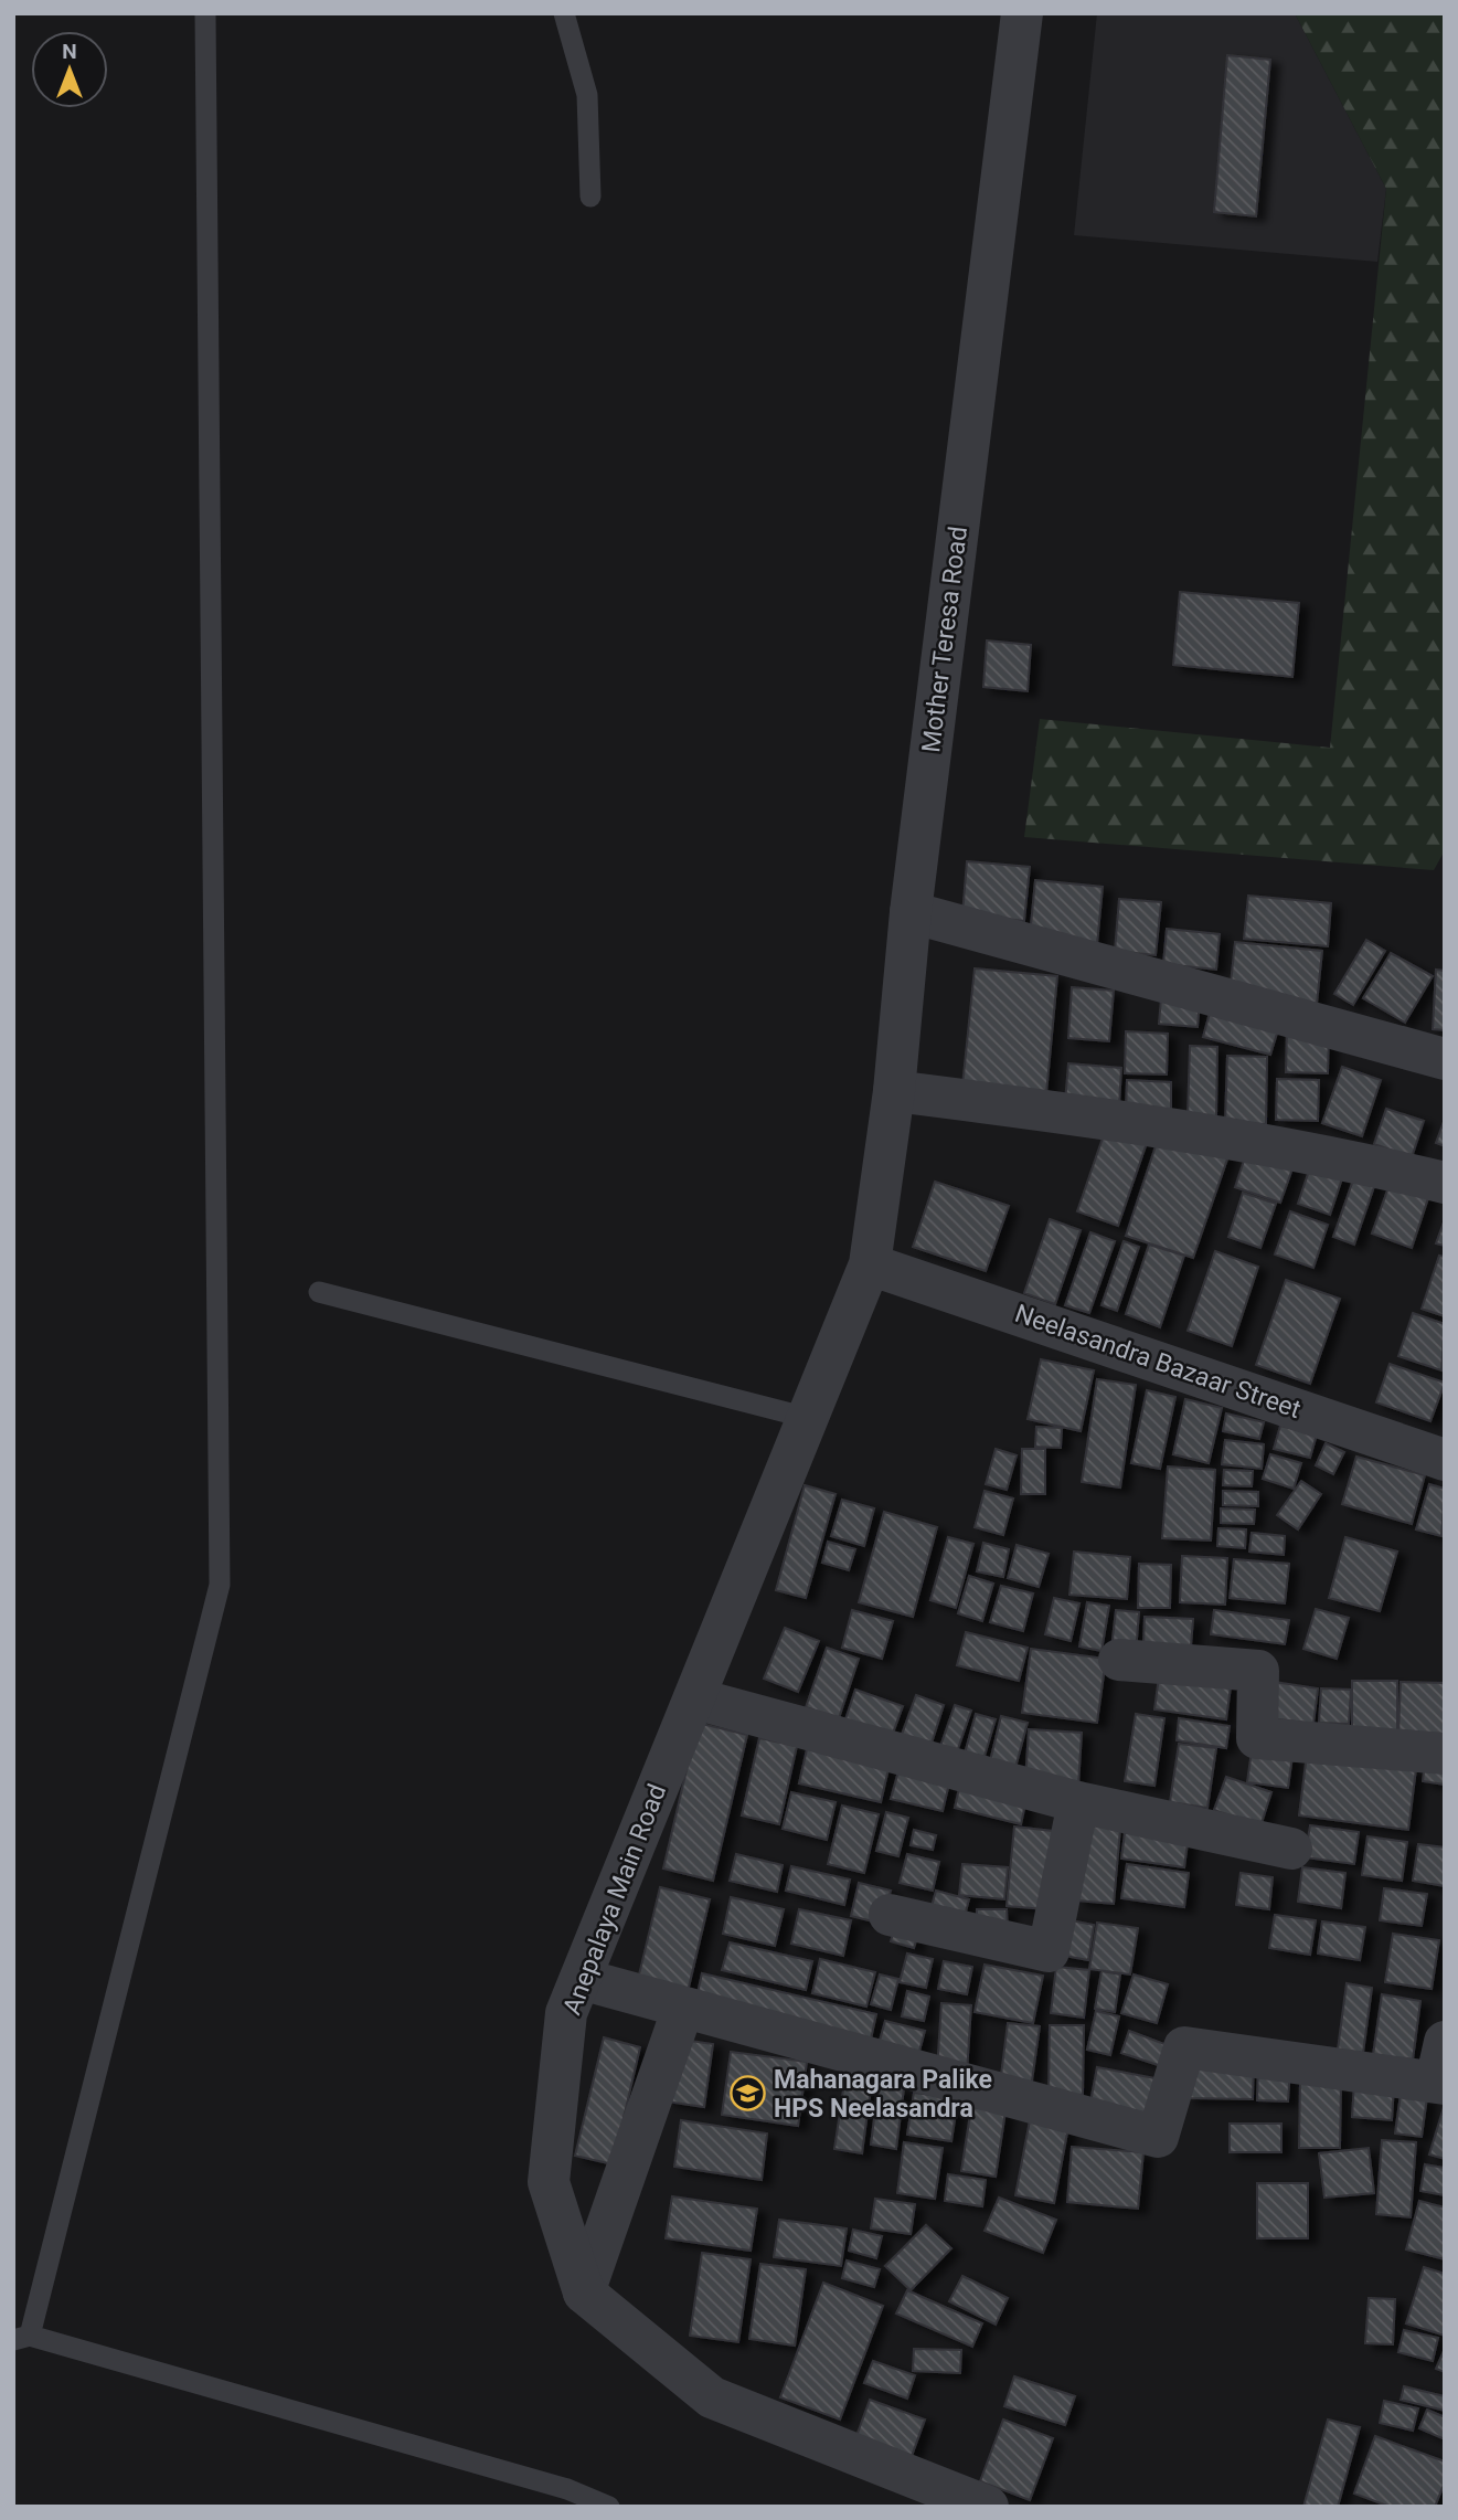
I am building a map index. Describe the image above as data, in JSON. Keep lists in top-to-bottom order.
{
  "streets": {
    "street": ["Mother Teresa Road", "Neelasandra Bazaar Street", "Anepalaya Main Road"]
  },
  "crossings": [
    ["Mother Teresa Road", "Neelasandra Bazaar Street"],
    ["Mother Teresa Road", "Anepalaya Main Road"],
    ["Neelasandra Bazaar Street", "Anepalaya Main Road"]
  ],
  "places": {
    "school or university": ["Mahanagara Palike HPS Neelasandra"]
  },
  "north": "top"
}
